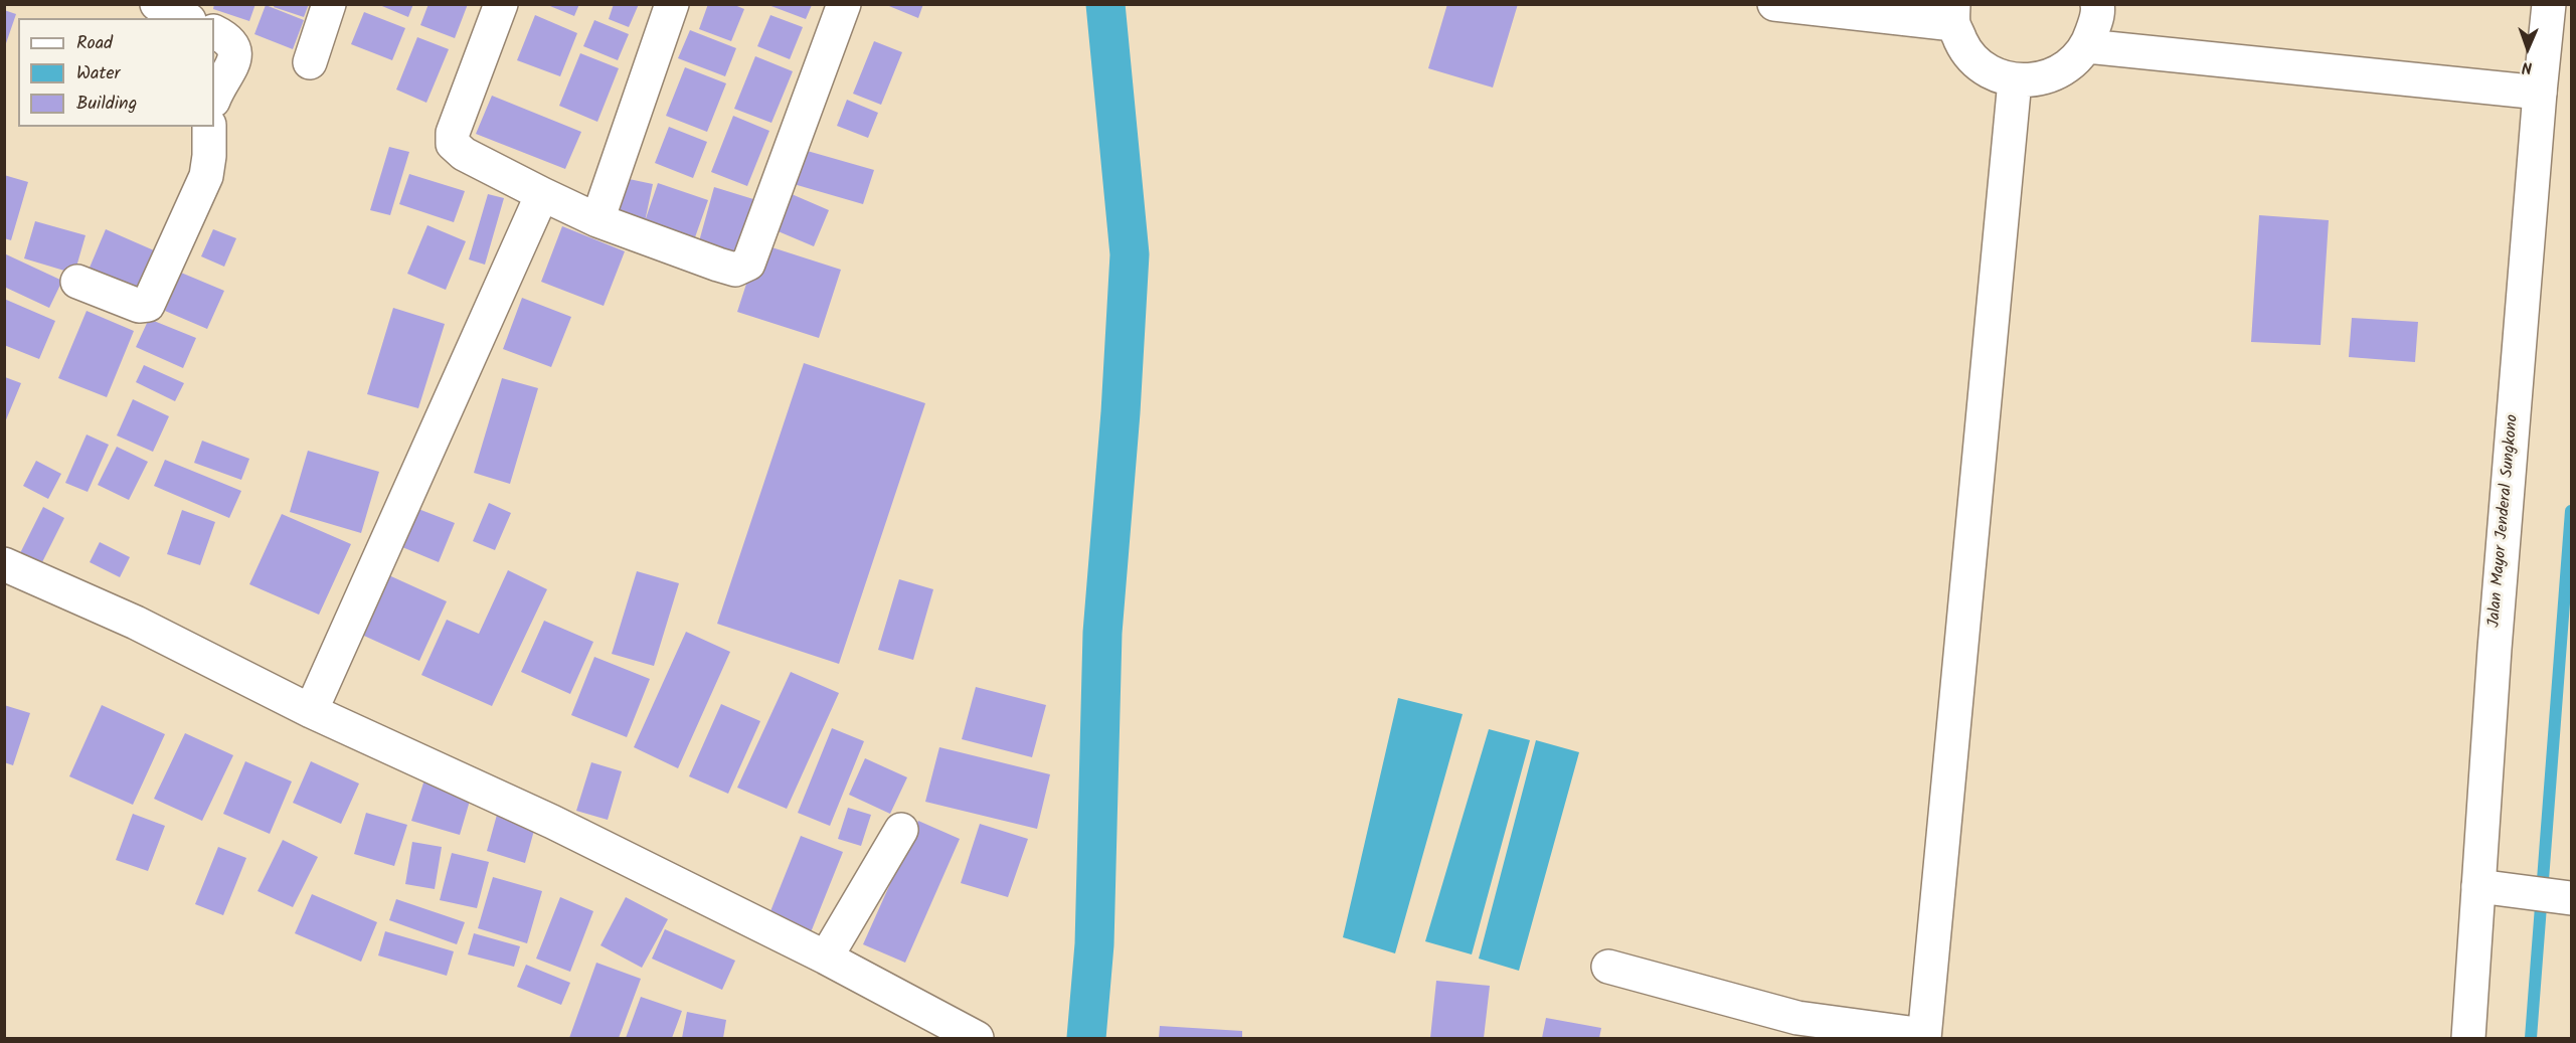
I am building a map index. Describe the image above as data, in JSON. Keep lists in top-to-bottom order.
{
  "streets": {
    "street": ["Jalan Mayor Jenderal Sungkono"]
  },
  "legend": ["Road", "Water", "Building"],
  "north": "bottom"
}
